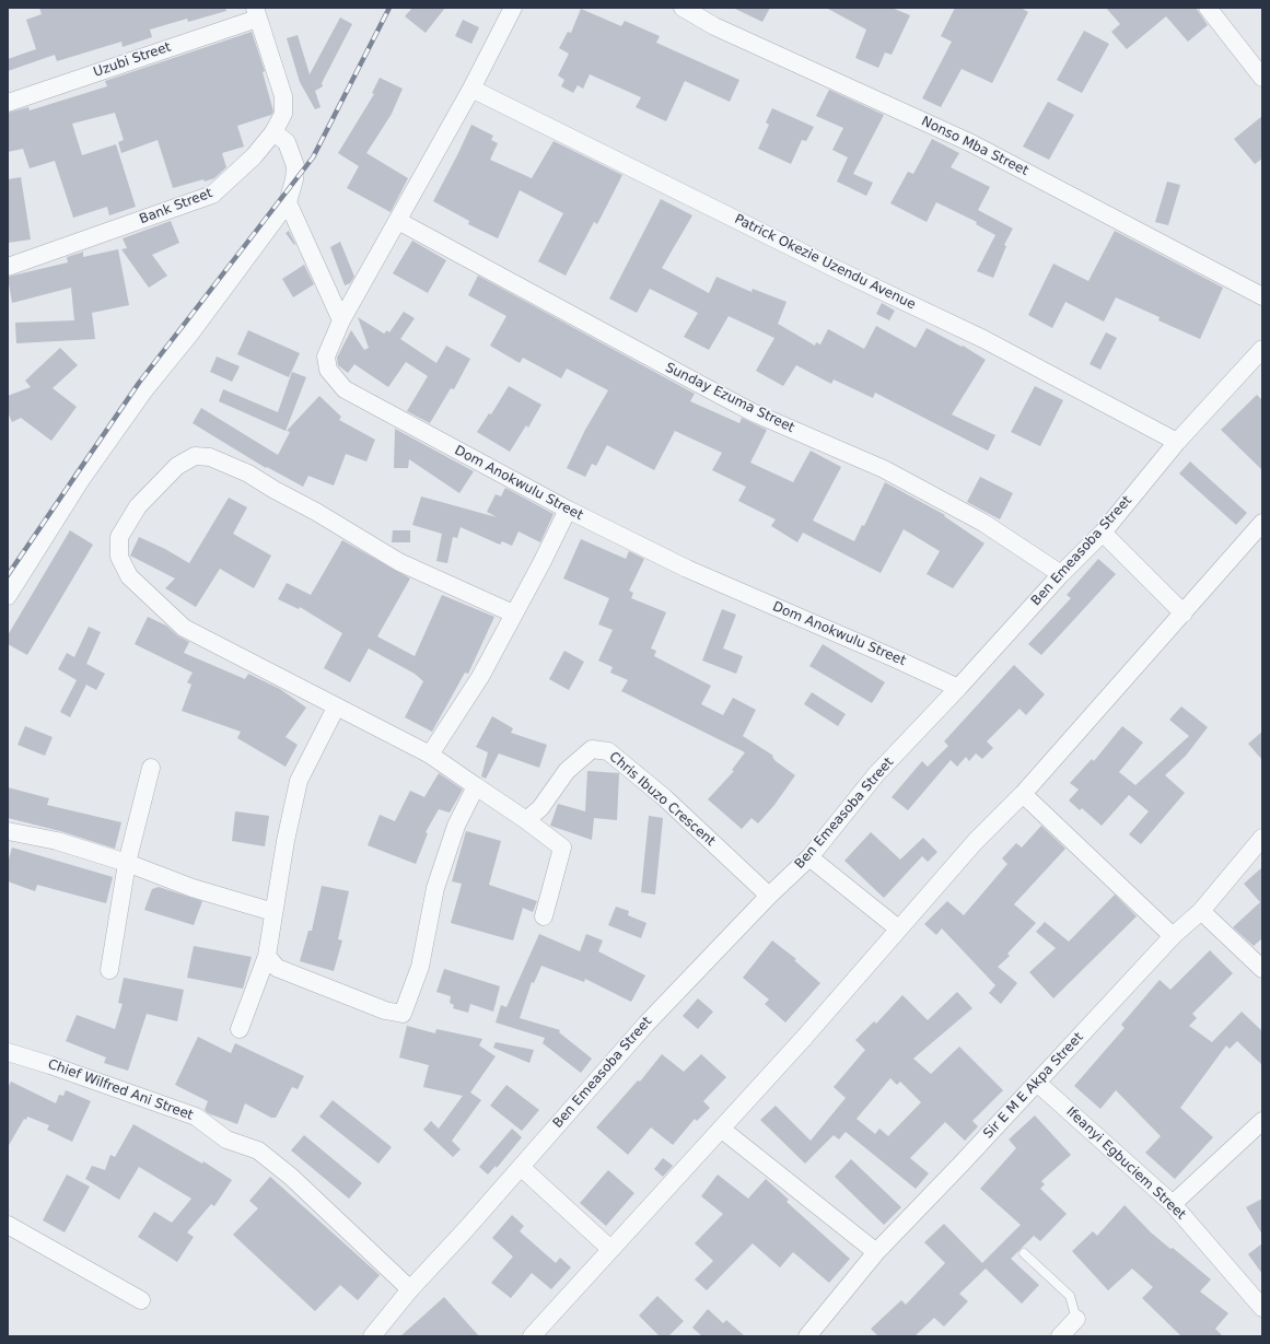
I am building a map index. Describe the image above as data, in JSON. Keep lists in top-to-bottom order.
{
  "streets": {
    "street": [
      "Uzubi Street",
      "Nonso Mba Street",
      "Bank Street",
      "Patrick Okezie Uzendu Avenue",
      "Sunday Ezuma Street",
      "Dom Anokwulu Street",
      "Ben Emeasoba Street",
      "Chris Ibuzo Crescent",
      "Sir E M E Akpa Street",
      "Chief Wilfred Ani Street",
      "Ifeanyi Egbuciem Street"
    ]
  },
  "crossings": [
    ["Uzubi Street", "Bank Street"],
    ["Patrick Okezie Uzendu Avenue", "Dom Anokwulu Street"],
    ["Patrick Okezie Uzendu Avenue", "Ben Emeasoba Street"],
    ["Sunday Ezuma Street", "Dom Anokwulu Street"],
    ["Sunday Ezuma Street", "Ben Emeasoba Street"],
    ["Dom Anokwulu Street", "Ben Emeasoba Street"],
    ["Ben Emeasoba Street", "Chris Ibuzo Crescent"],
    ["Ben Emeasoba Street", "Chief Wilfred Ani Street"],
    ["Sir E M E Akpa Street", "Ifeanyi Egbuciem Street"]
  ]
}
